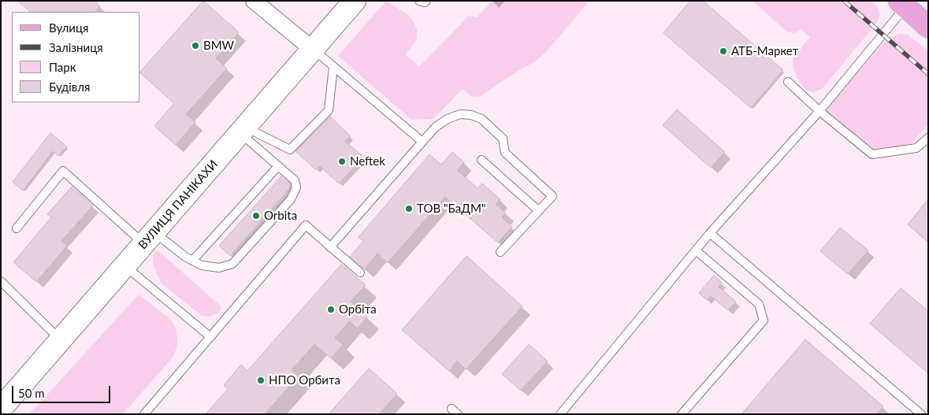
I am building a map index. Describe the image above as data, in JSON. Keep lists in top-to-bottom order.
{
  "streets": {
    "street": ["ВУЛИЦЯ ПАНІКАХИ"]
  },
  "places": [
    "BMW",
    "АТБ-Маркет",
    "Neftek",
    "ТОВ \"БаДМ\"",
    "Orbita",
    "Орбіта",
    "НПО Орбита"
  ],
  "legend": [
    "Вулиця",
    "Залізниця",
    "Парк",
    "Будівля"
  ],
  "scale_bar": "50 m"
}
